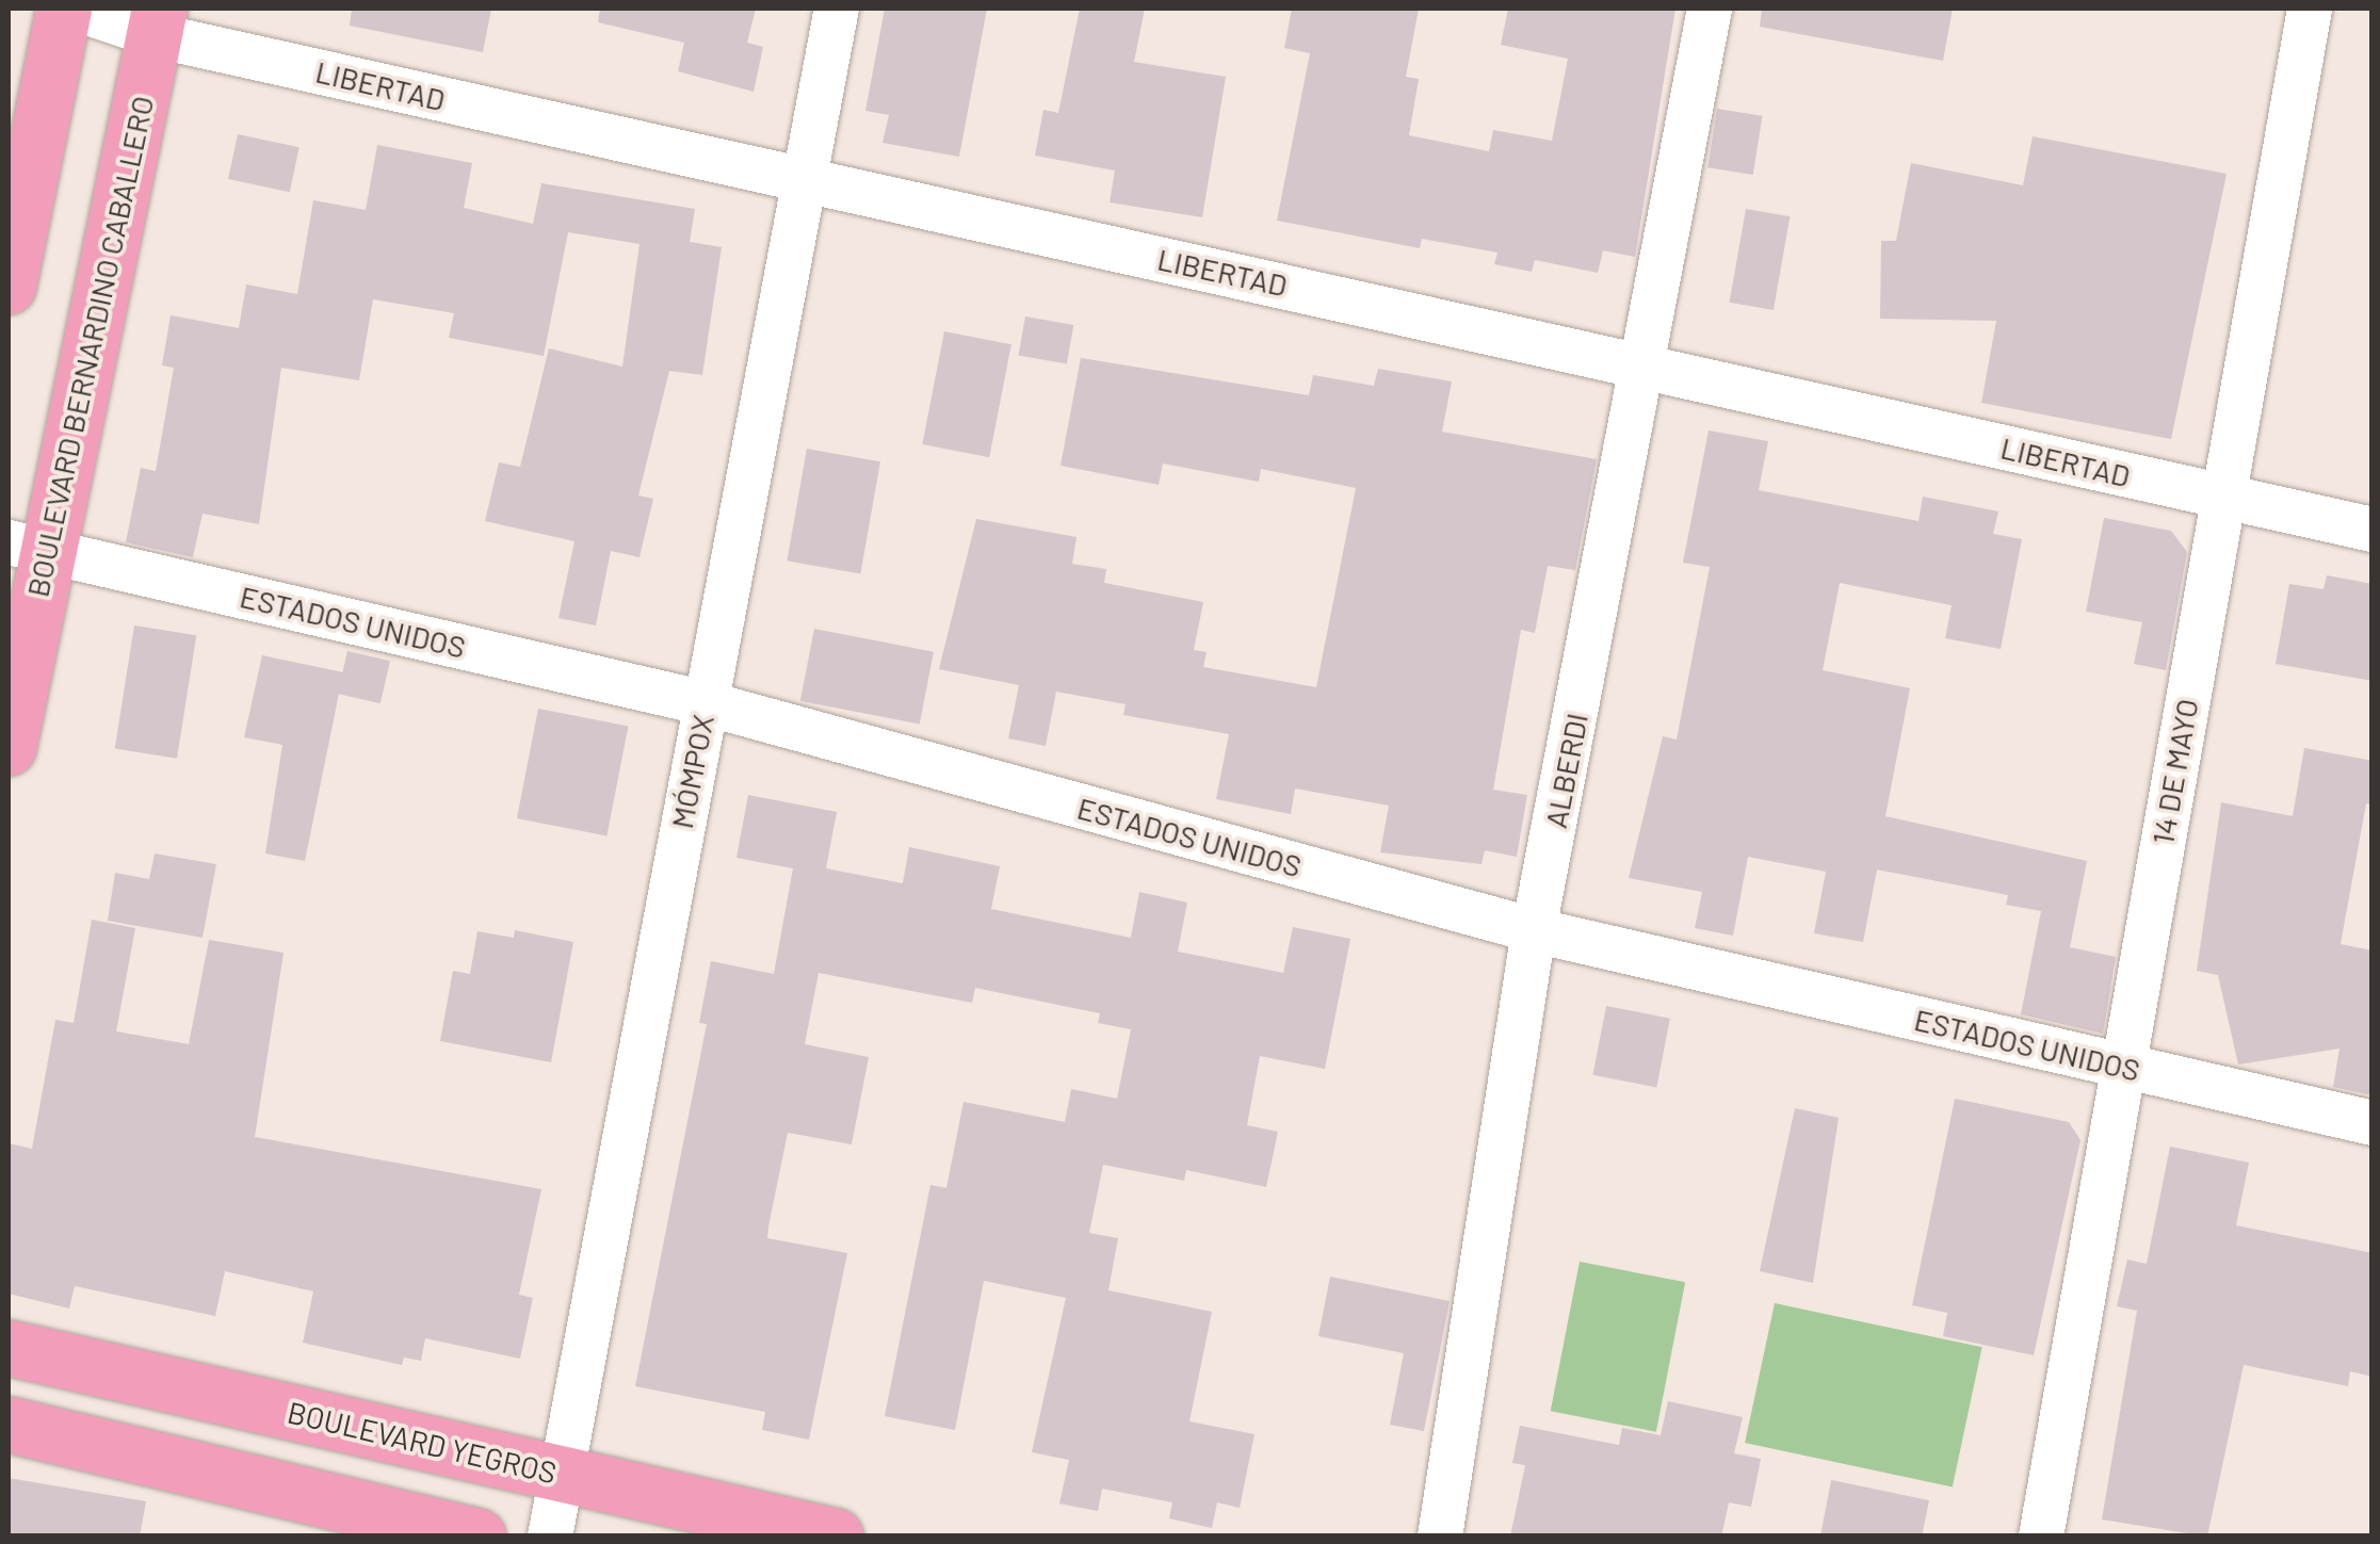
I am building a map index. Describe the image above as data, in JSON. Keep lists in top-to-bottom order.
{
  "streets": {
    "main road": ["BOULEVARD BERNARDINO CABALLERO", "BOULEVARD YEGROS"],
    "street": [
      "LIBERTAD",
      "ESTADOS UNIDOS",
      "ALBERDI",
      "MÓMPOX",
      "14 DE MAYO"
    ]
  },
  "crossings": [
    ["LIBERTAD", "BOULEVARD BERNARDINO CABALLERO"],
    ["LIBERTAD", "ALBERDI"],
    ["LIBERTAD", "MÓMPOX"],
    ["LIBERTAD", "14 DE MAYO"],
    ["BOULEVARD BERNARDINO CABALLERO", "ESTADOS UNIDOS"],
    ["ESTADOS UNIDOS", "ALBERDI"],
    ["ESTADOS UNIDOS", "MÓMPOX"],
    ["ESTADOS UNIDOS", "14 DE MAYO"],
    ["MÓMPOX", "BOULEVARD YEGROS"]
  ]
}
